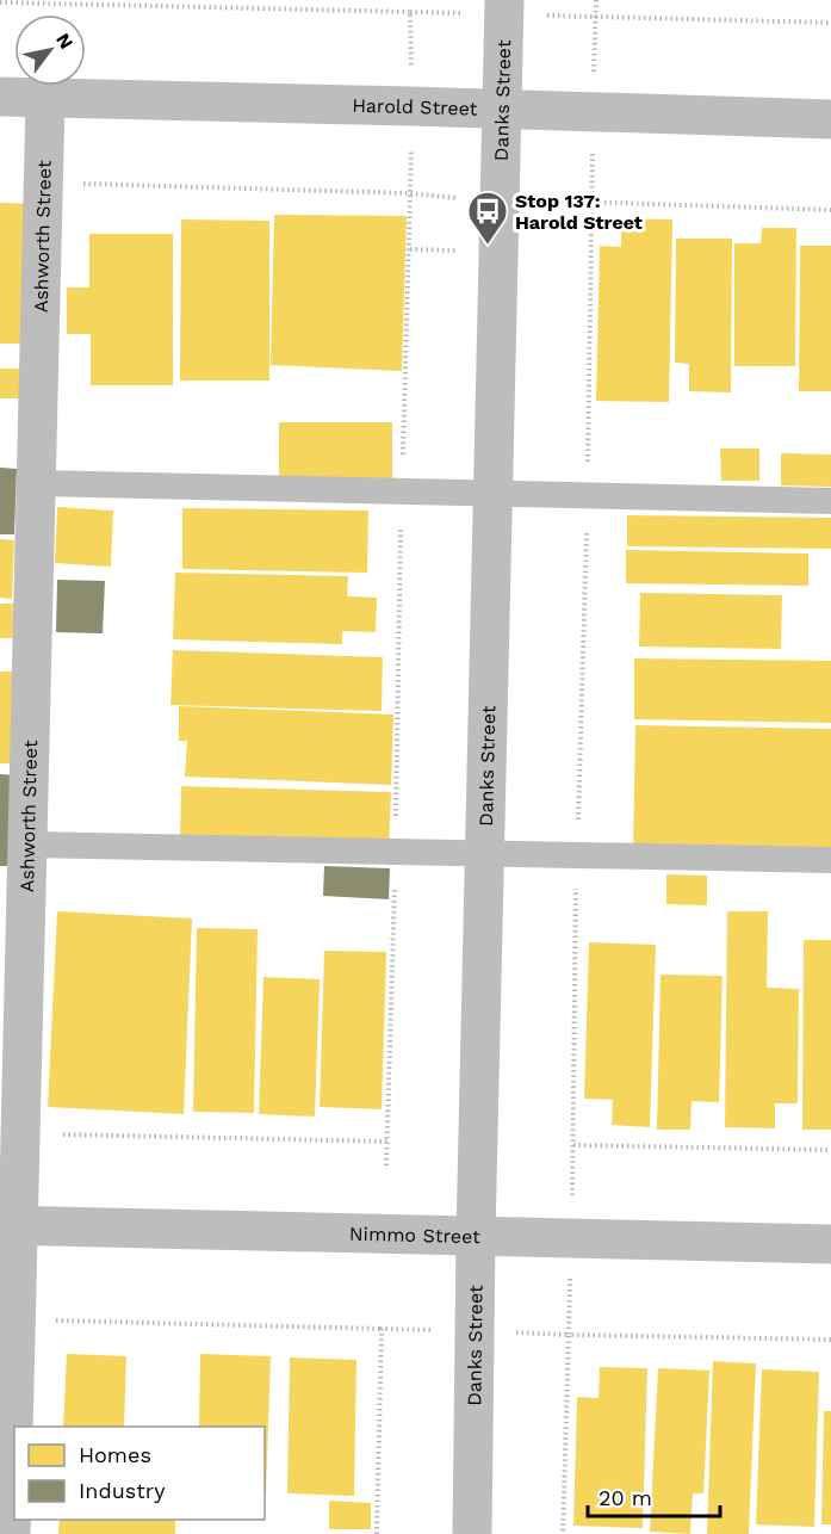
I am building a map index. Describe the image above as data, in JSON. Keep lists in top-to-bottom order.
{
  "streets": {
    "street": [
      "Danks Street",
      "Harold Street",
      "Ashworth Street",
      "Nimmo Street"
    ]
  },
  "crossings": [
    ["Danks Street", "Harold Street"],
    ["Danks Street", "Nimmo Street"],
    ["Harold Street", "Ashworth Street"],
    ["Ashworth Street", "Nimmo Street"]
  ],
  "places": {
    "bus stop": ["Stop 137: Harold Street"]
  },
  "legend": ["Homes", "Industry"],
  "scale_bar": "20 m",
  "north": "top right"
}
